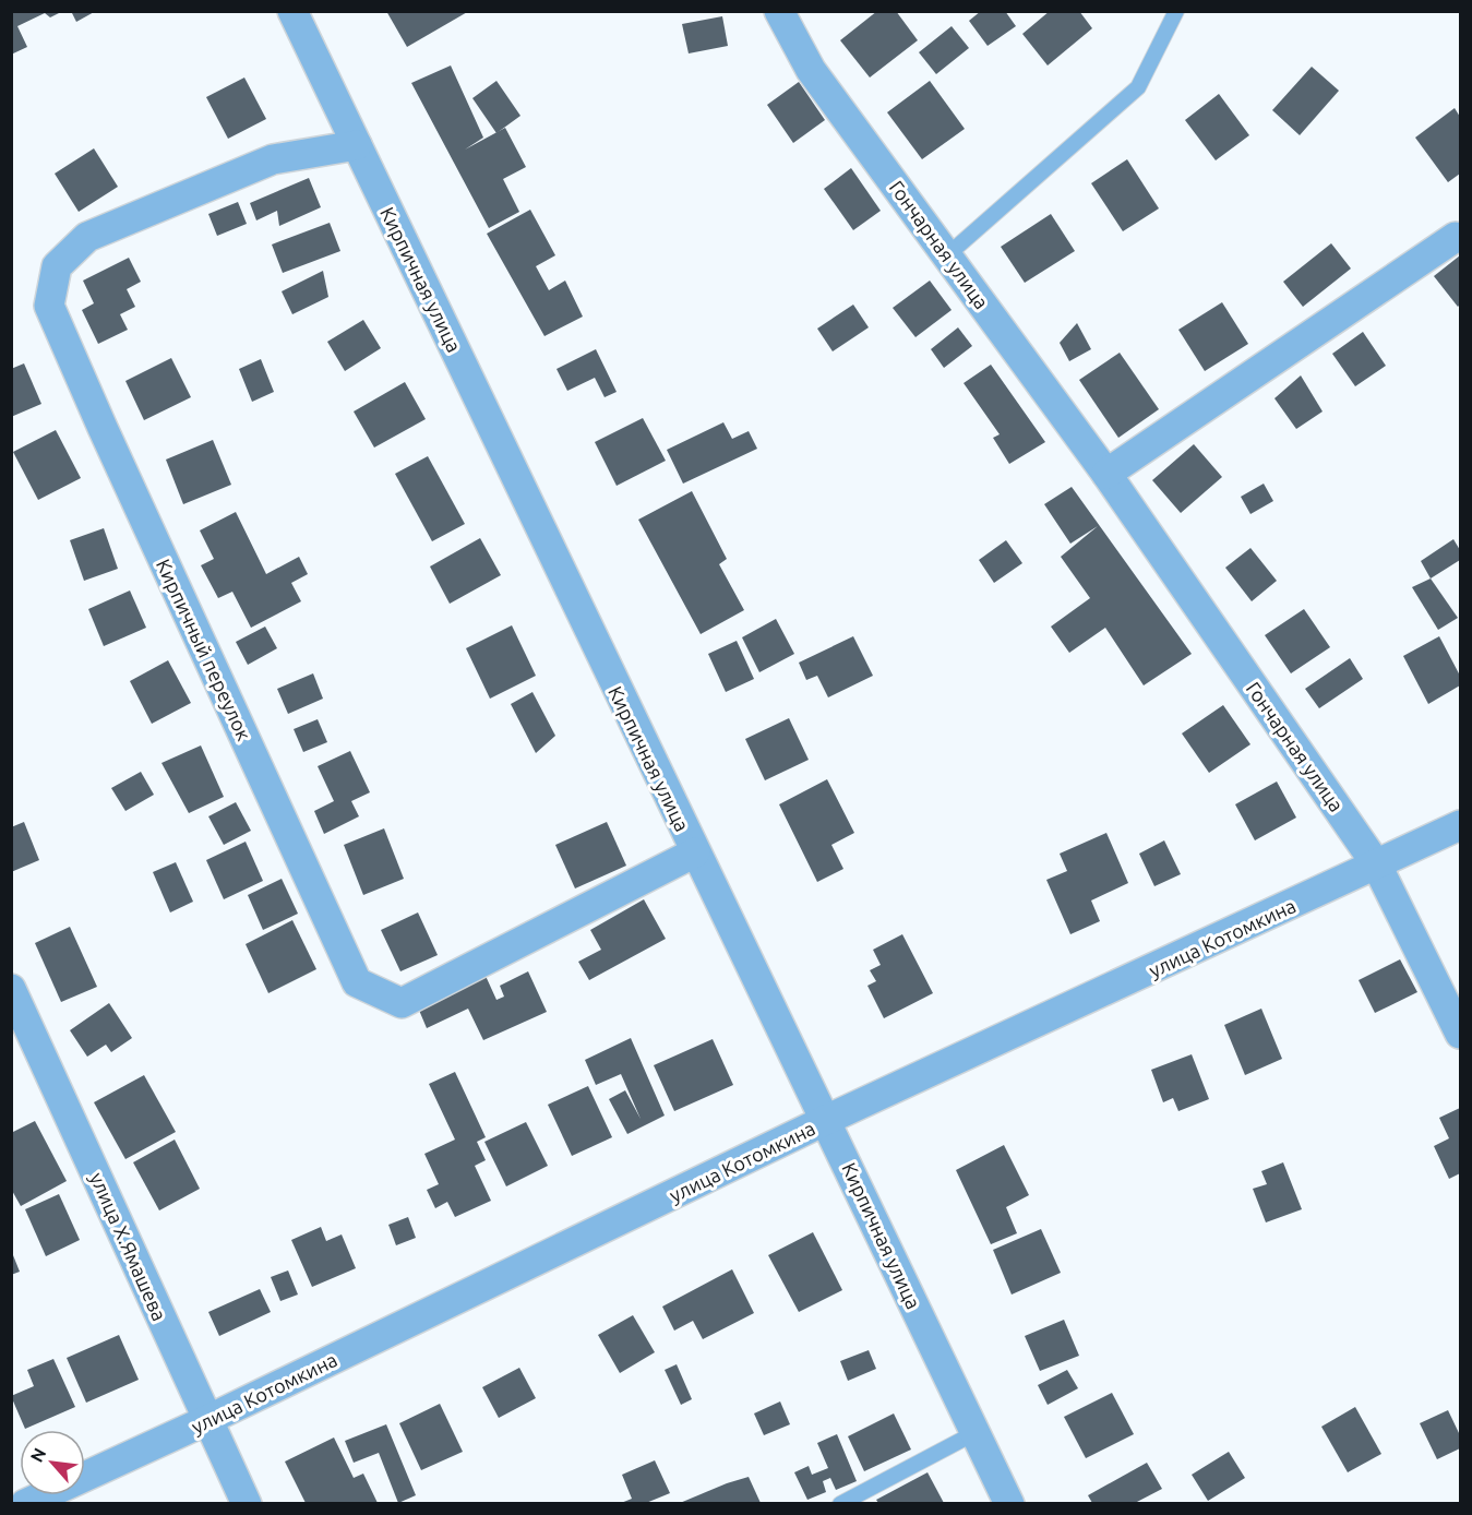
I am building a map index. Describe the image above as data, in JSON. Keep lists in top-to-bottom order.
{
  "streets": {
    "street": [
      "Гончарная улица",
      "Кирпичная улица",
      "Кирпичный переулок",
      "улица Котомкина",
      "улица Х.Ямашева"
    ]
  },
  "crossings": [
    ["Гончарная улица", "улица Котомкина"],
    ["Кирпичная улица", "Кирпичный переулок"],
    ["Кирпичная улица", "улица Котомкина"],
    ["улица Котомкина", "улица Х.Ямашева"]
  ],
  "north": "top left"
}
